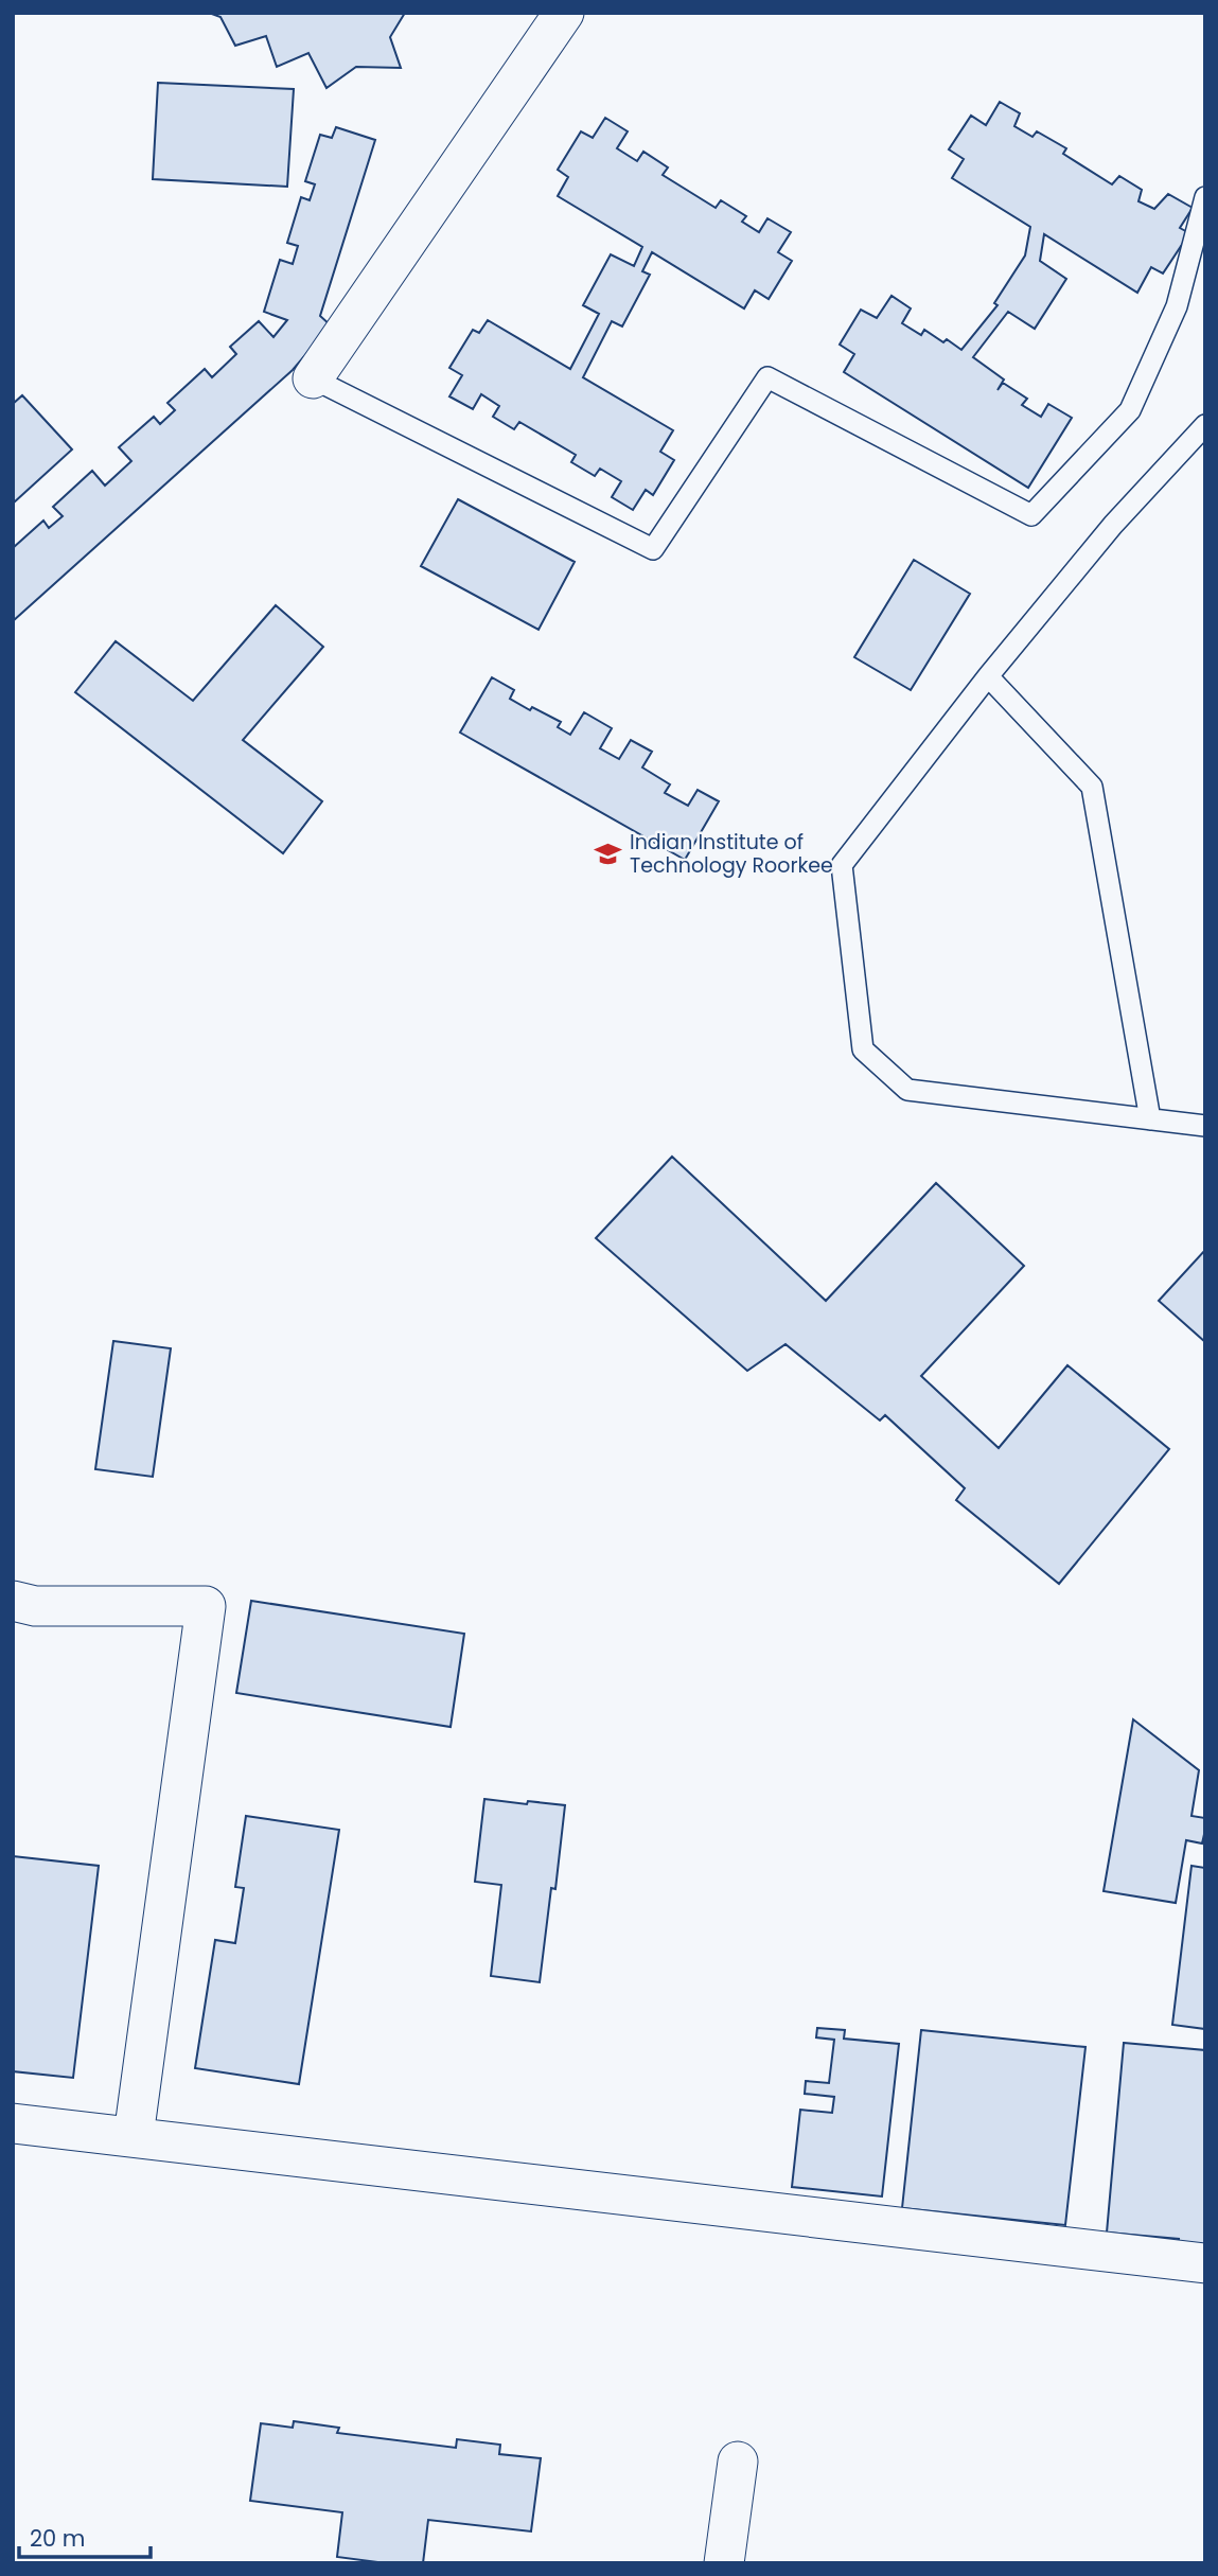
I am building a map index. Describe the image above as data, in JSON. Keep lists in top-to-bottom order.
{
  "places": {
    "school or university": ["Indian Institute of Technology Roorkee"]
  },
  "scale_bar": "20 m"
}
